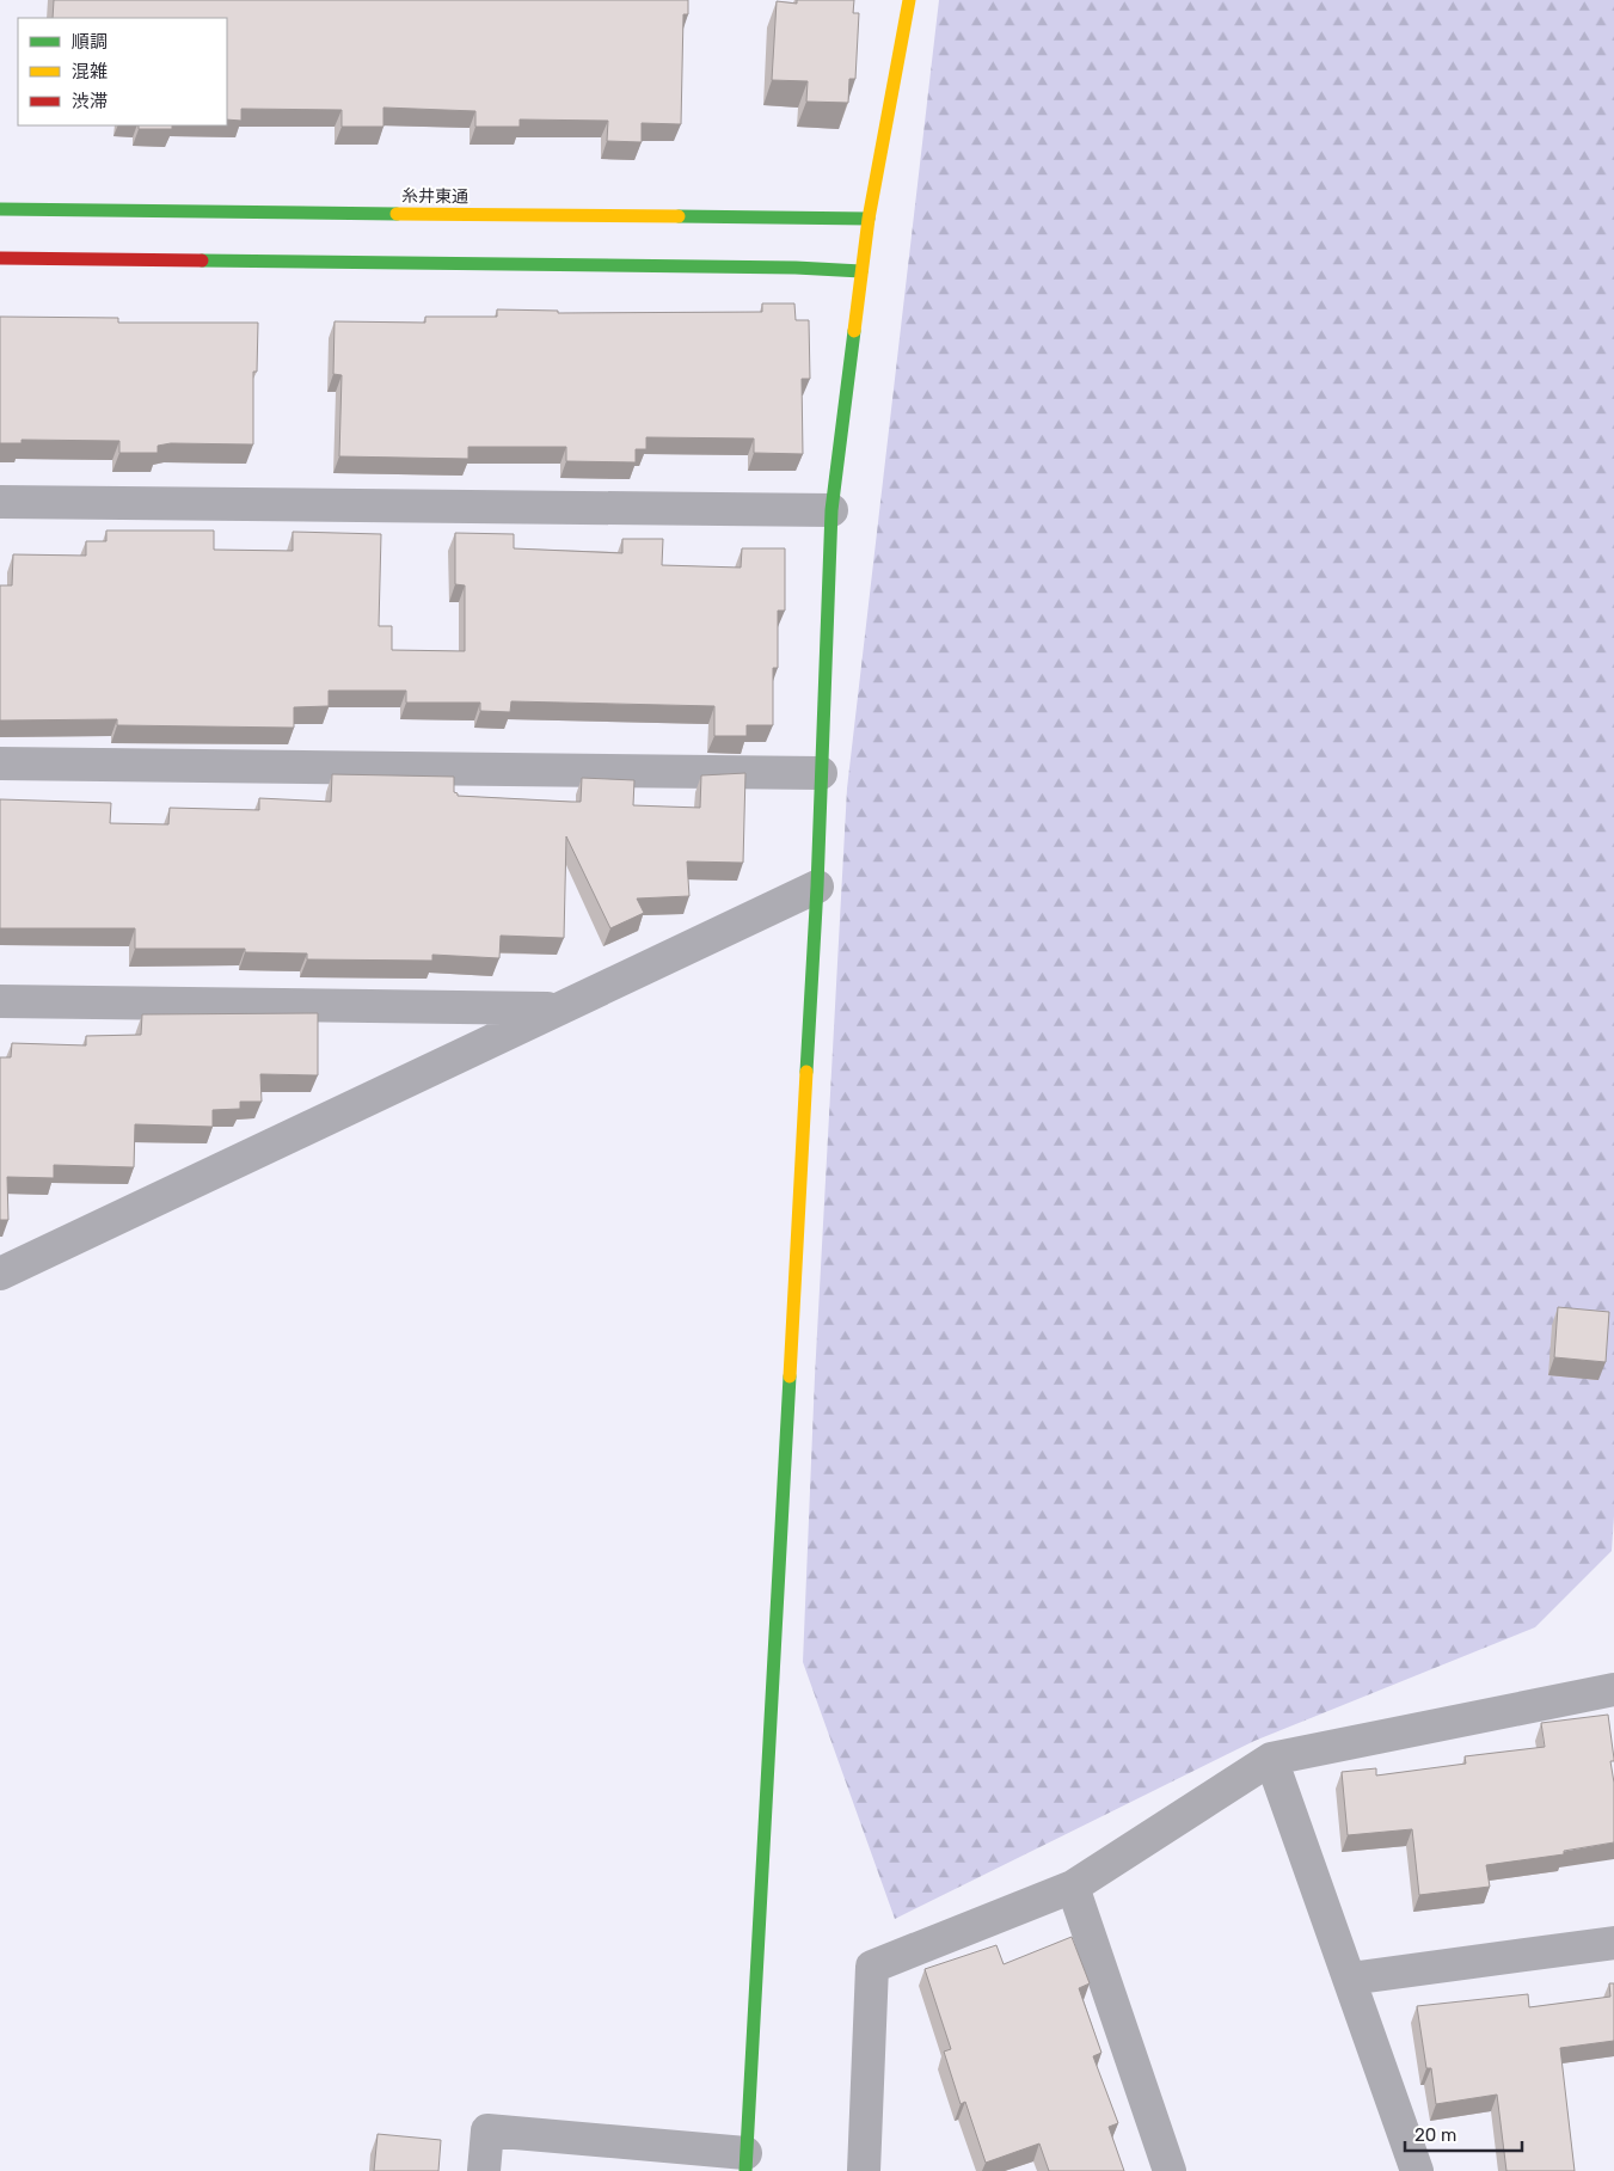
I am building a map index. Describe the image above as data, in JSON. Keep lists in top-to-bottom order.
{
  "streets": {
    "street": ["糸井東通"]
  },
  "legend": ["順調", "混雑", "渋滞"],
  "scale_bar": "20 m"
}
